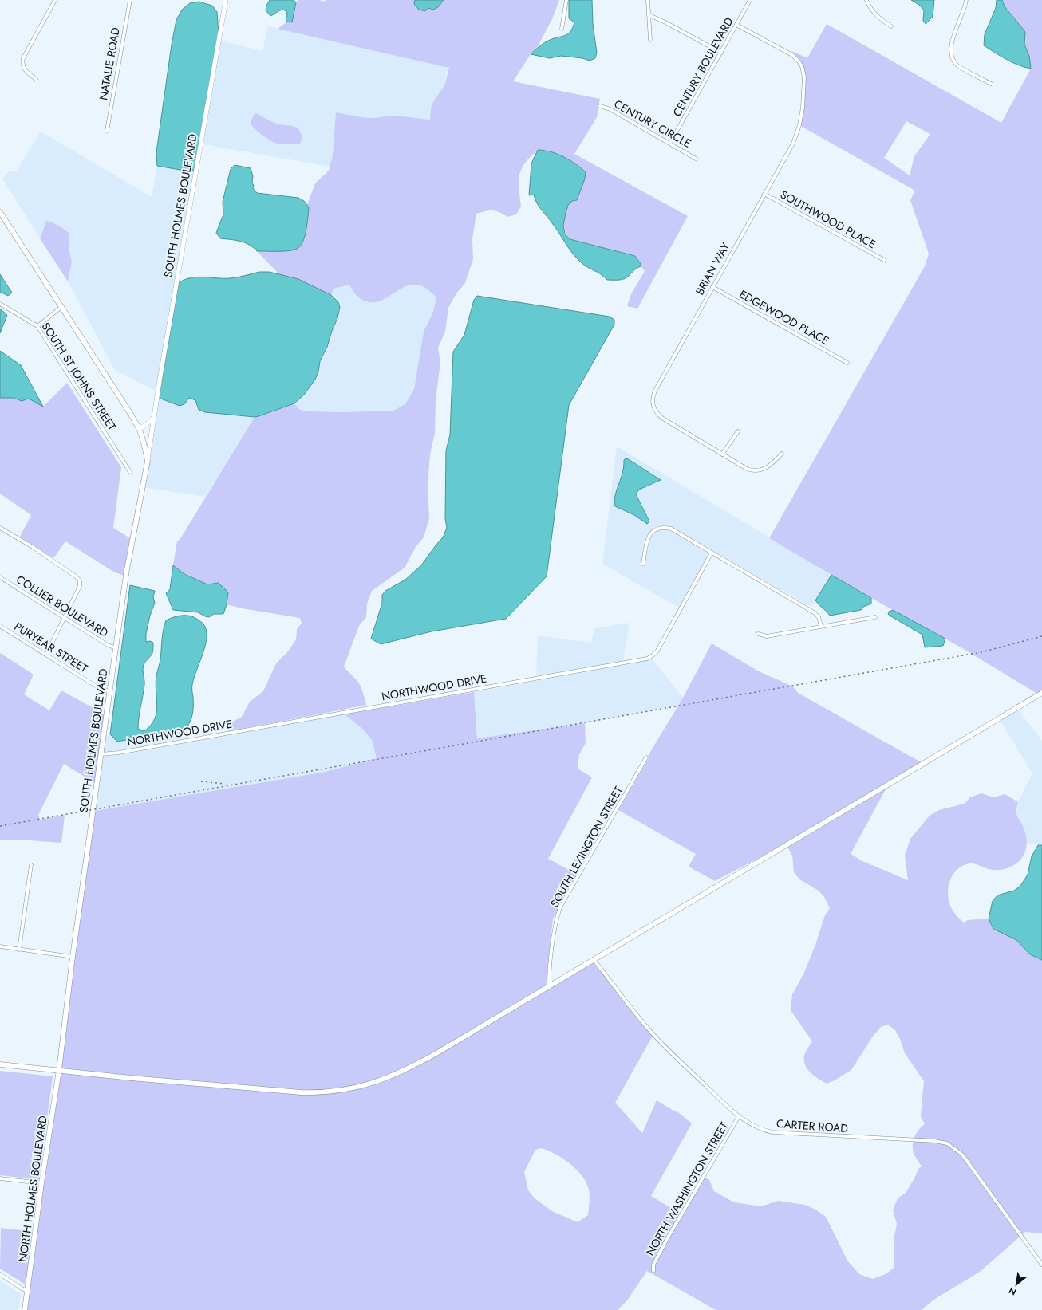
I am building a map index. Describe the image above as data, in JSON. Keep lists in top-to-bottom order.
{
  "streets": {
    "main road": ["SOUTH HOLMES BOULEVARD", "NORTH HOLMES BOULEVARD"],
    "street": [
      "NATALIE ROAD",
      "CENTURY BOULEVARD",
      "CENTURY CIRCLE",
      "SOUTHWOOD PLACE",
      "BRIAN WAY",
      "EDGEWOOD PLACE",
      "SOUTH ST JOHNS STREET",
      "COLLIER BOULEVARD",
      "PURYEAR STREET",
      "NORTHWOOD DRIVE",
      "SOUTH LEXINGTON STREET",
      "CARTER ROAD",
      "NORTH WASHINGTON STREET"
    ]
  },
  "crossings": [
    ["CENTURY BOULEVARD", "CENTURY CIRCLE"],
    ["CENTURY BOULEVARD", "BRIAN WAY"],
    ["SOUTH HOLMES BOULEVARD", "COLLIER BOULEVARD"],
    ["SOUTH HOLMES BOULEVARD", "PURYEAR STREET"],
    ["SOUTH HOLMES BOULEVARD", "NORTHWOOD DRIVE"],
    ["SOUTH HOLMES BOULEVARD", "NORTH HOLMES BOULEVARD"],
    ["SOUTHWOOD PLACE", "BRIAN WAY"],
    ["BRIAN WAY", "EDGEWOOD PLACE"],
    ["CARTER ROAD", "NORTH WASHINGTON STREET"]
  ],
  "north": "bottom left"
}
